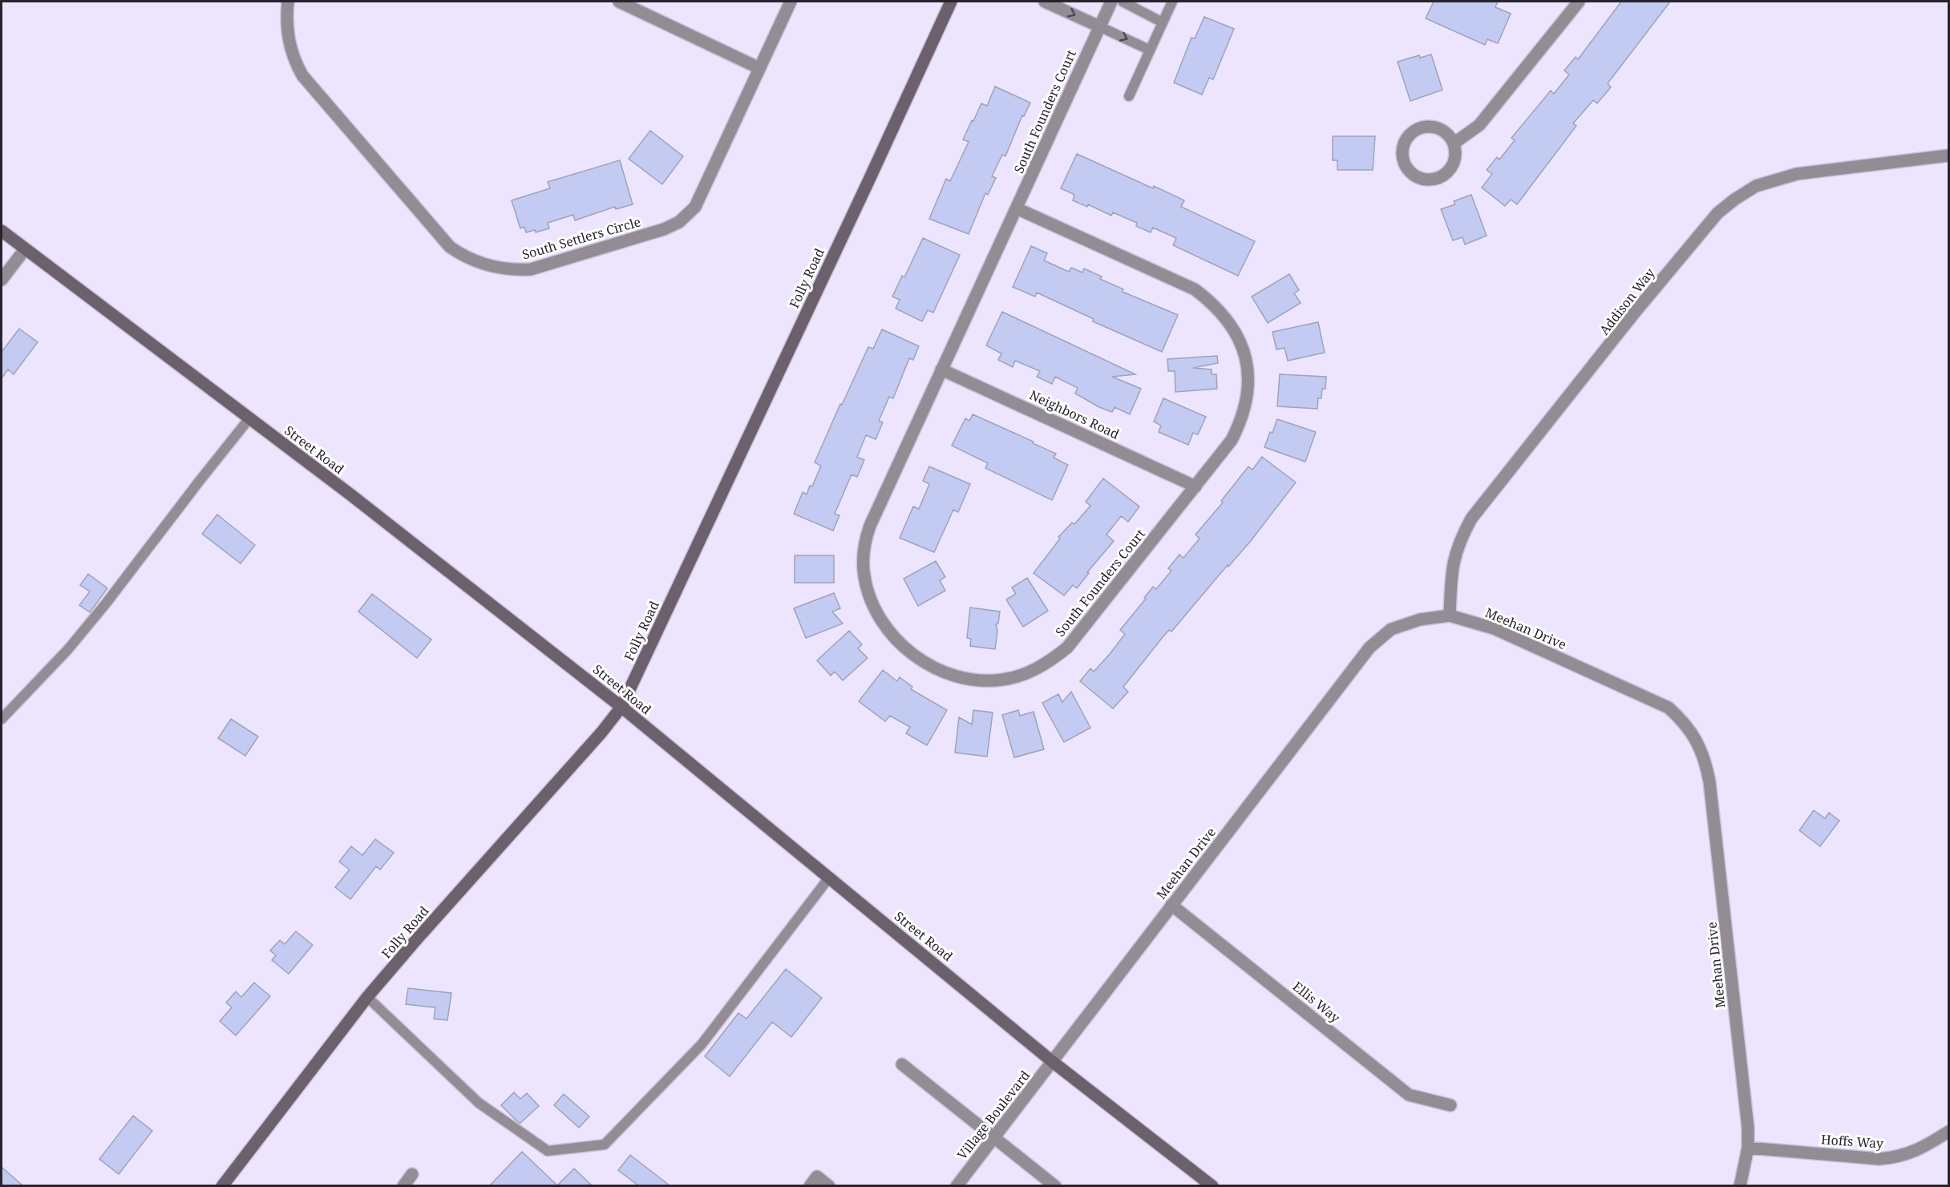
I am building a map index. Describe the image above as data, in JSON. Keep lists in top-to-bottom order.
{
  "streets": {
    "main road": ["Folly Road", "Street Road"],
    "street": [
      "South Founders Court",
      "South Settlers Circle",
      "Addison Way",
      "Neighbors Road",
      "Meehan Drive",
      "Ellis Way",
      "Village Boulevard",
      "Hoffs Way"
    ]
  },
  "crossings": [
    ["South Founders Court", "Neighbors Road"],
    ["Folly Road", "Street Road"],
    ["Addison Way", "Meehan Drive"],
    ["Street Road", "Meehan Drive"],
    ["Street Road", "Village Boulevard"],
    ["Meehan Drive", "Ellis Way"],
    ["Meehan Drive", "Village Boulevard"],
    ["Meehan Drive", "Hoffs Way"]
  ]
}
